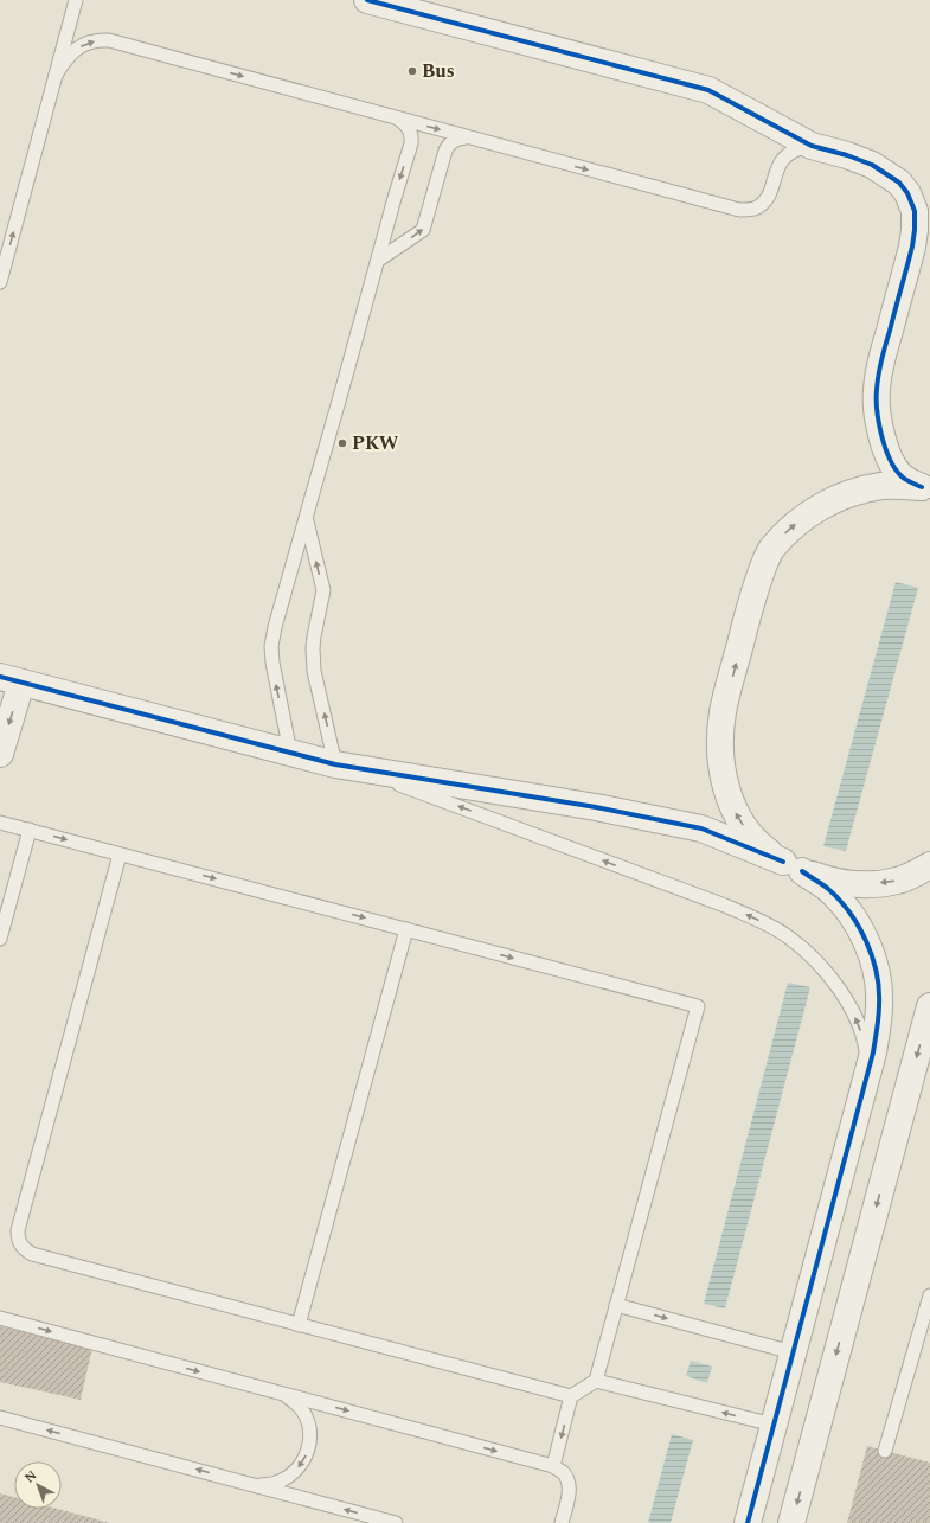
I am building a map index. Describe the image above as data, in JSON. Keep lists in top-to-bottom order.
{
  "places": ["Bus", "PKW"],
  "north": "top left"
}
